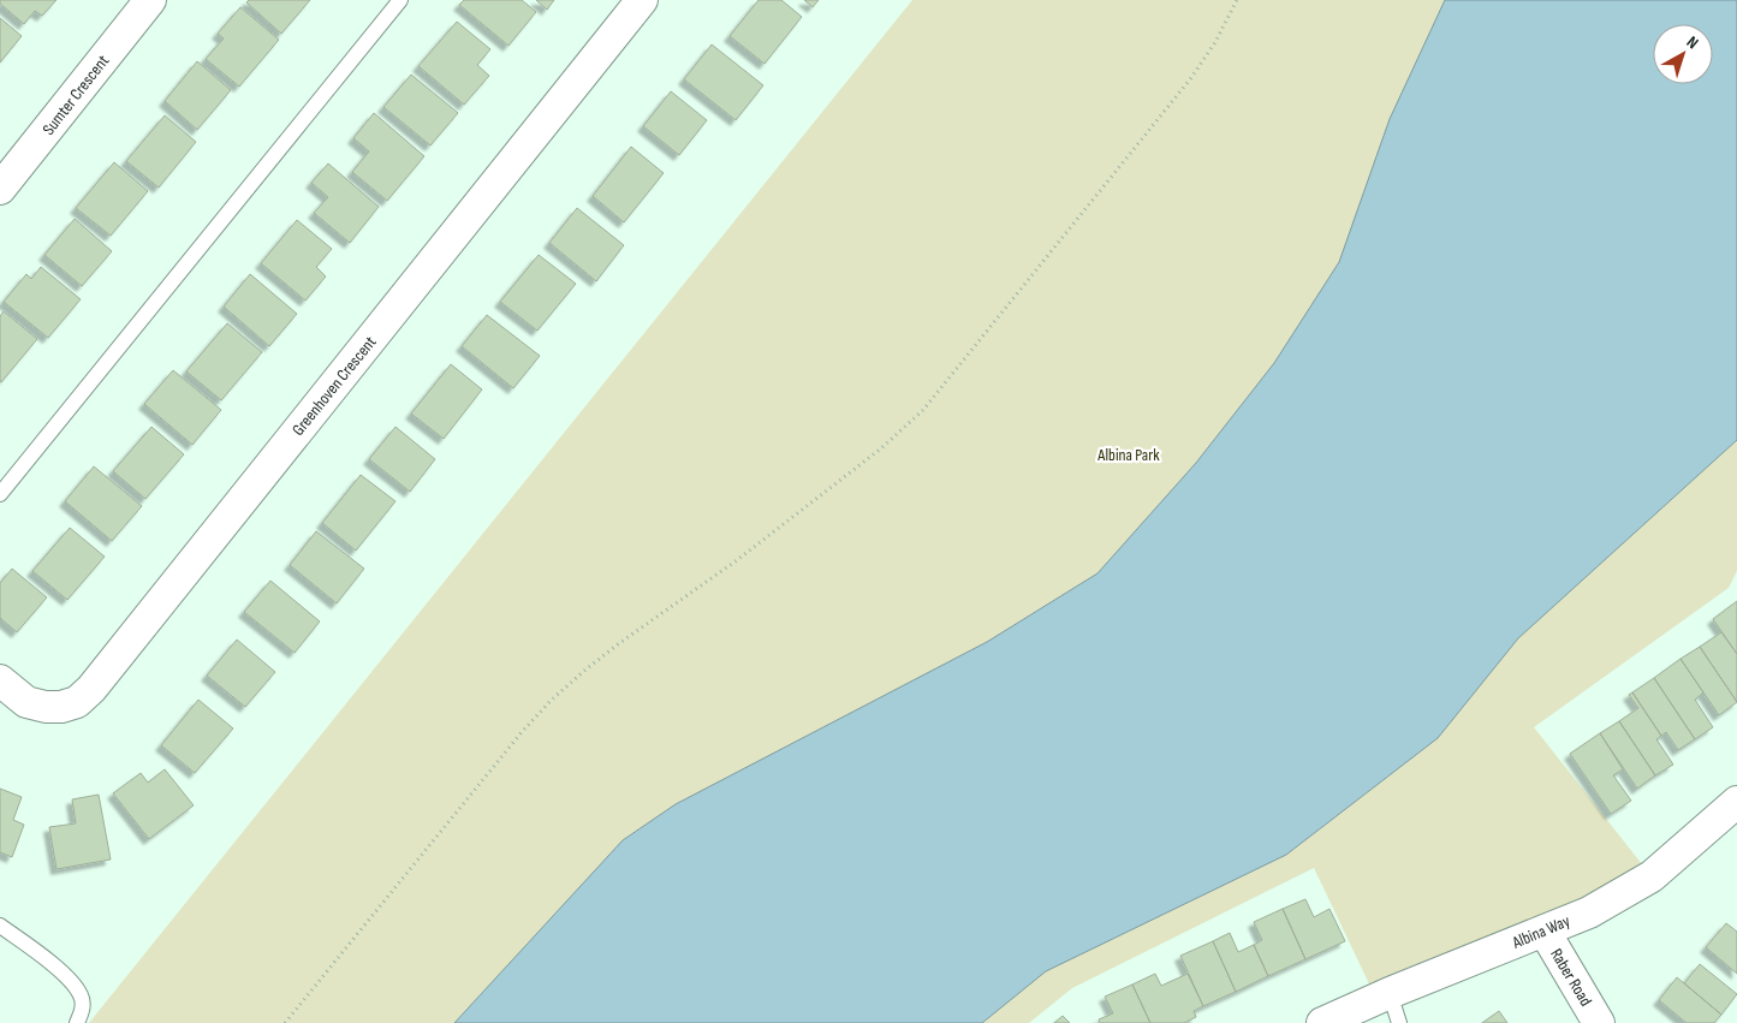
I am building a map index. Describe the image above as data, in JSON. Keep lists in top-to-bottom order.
{
  "streets": {
    "street": [
      "Sumter Crescent",
      "Greenhoven Crescent",
      "Albina Way",
      "Raber Road"
    ]
  },
  "crossings": [
    ["Albina Way", "Raber Road"]
  ],
  "parks": ["Albina Park"],
  "north": "top right"
}
